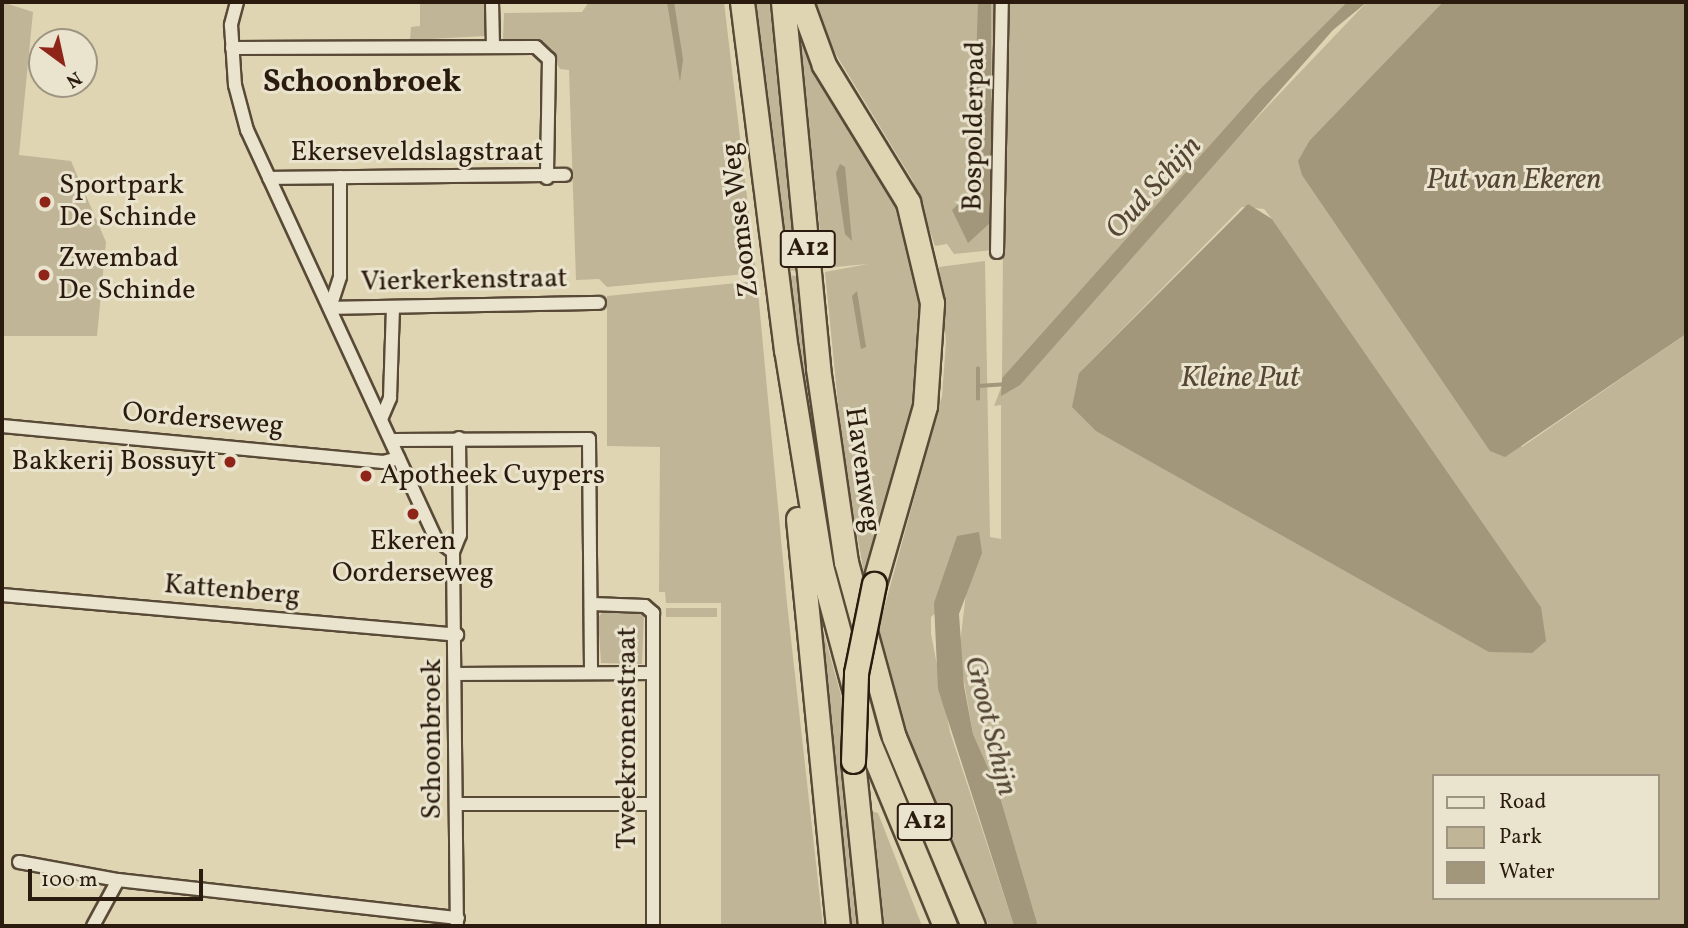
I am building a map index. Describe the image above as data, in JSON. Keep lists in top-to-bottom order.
{
  "streets": {
    "highway": ["Zoomse Weg", "A12", "Havenweg"],
    "street": [
      "Bospolderpad",
      "Ekerseveldslagstraat",
      "Vierkerkenstraat",
      "Oorderseweg",
      "Kattenberg",
      "Tweekronenstraat",
      "Schoonbroek"
    ]
  },
  "crossings": [
    ["Zoomse Weg", "Havenweg"],
    ["Kattenberg", "Schoonbroek"],
    ["Tweekronenstraat", "Schoonbroek"]
  ],
  "districts": ["Schoonbroek"],
  "water": [
    "Put van Ekeren",
    "Oud Schijn",
    "Kleine Put",
    "Groot Schijn"
  ],
  "places": [
    "Sportpark De Schinde",
    "Zwembad De Schinde",
    "Bakkerij Bossuyt",
    "Apotheek Cuypers",
    "Ekeren Oorderseweg"
  ],
  "legend": ["Road", "Park", "Water"],
  "scale_bar": "100 m",
  "north": "bottom right"
}
